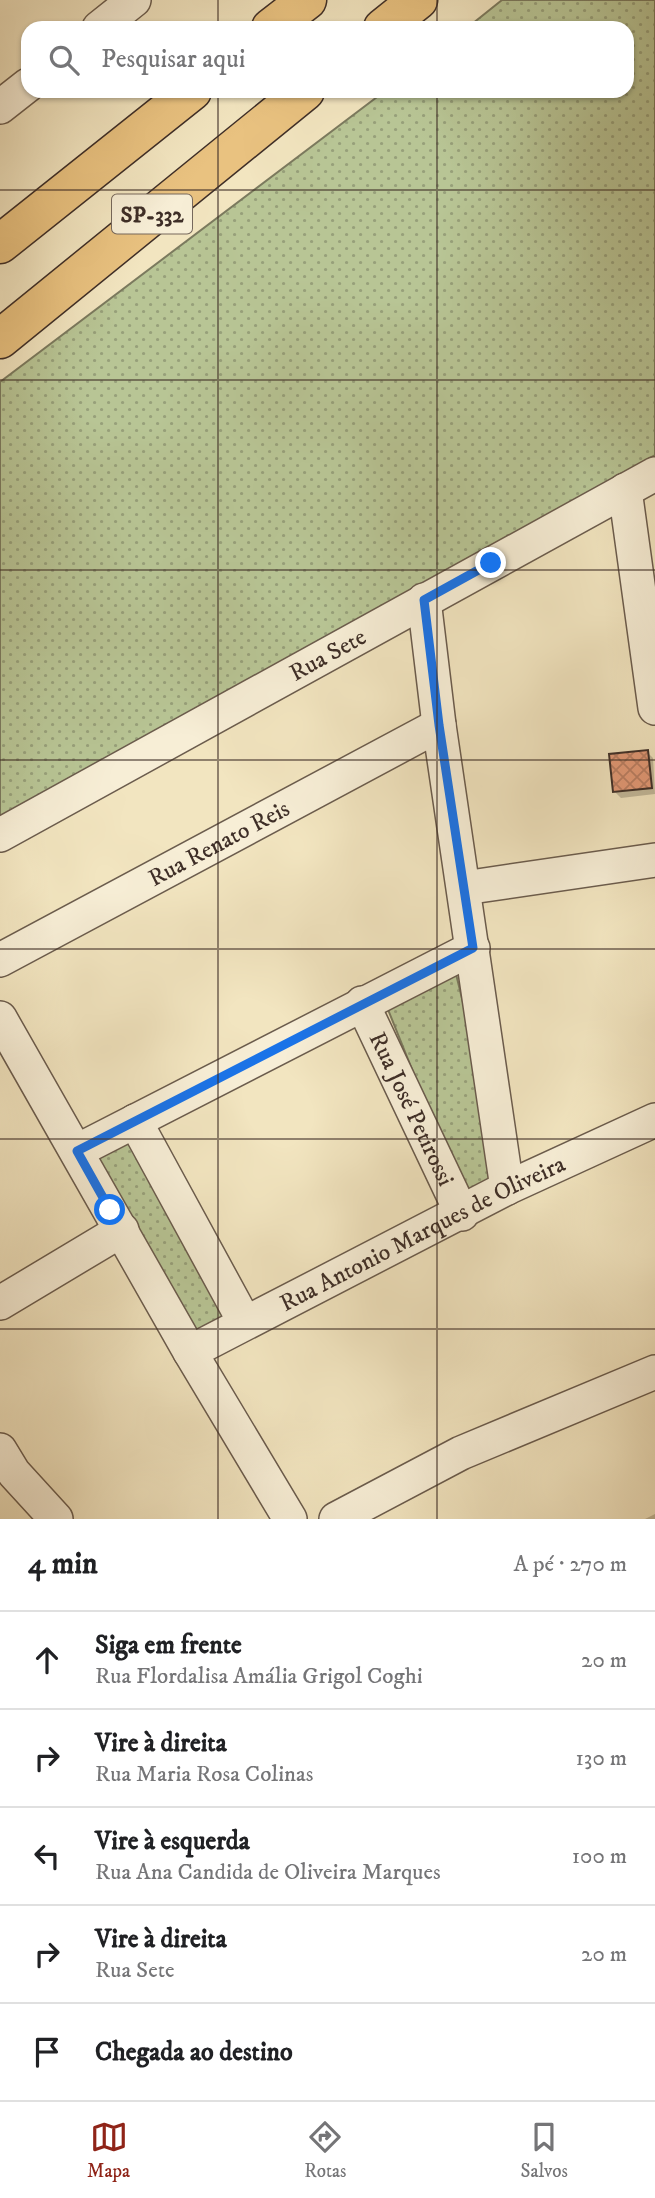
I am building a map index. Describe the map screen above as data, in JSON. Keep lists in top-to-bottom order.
{
  "streets": {
    "highway": ["SP-332"],
    "street": [
      "Rua Sete",
      "Rua Renato Reis",
      "Rua José Petirossi",
      "Rua Antonio Marques de Oliveira"
    ]
  },
  "crossings": [
    ["Rua José Petirossi", "Rua Antonio Marques de Oliveira"]
  ],
  "page": {
    "search": "Pesquisar aqui",
    "heading": ["4 min", "A pé · 270 m"],
    "list": [
      ["Siga em frente", "Rua Flordalisa Amália Grigol Coghi", "20 m"],
      ["Vire à direita", "Rua Maria Rosa Colinas", "130 m"],
      ["Vire à esquerda", "Rua Ana Candida de Oliveira Marques", "100 m"],
      ["Vire à direita", "Rua Sete", "20 m"],
      "Chegada ao destino"
    ],
    "nav": ["Mapa", "Rotas", "Salvos"]
  }
}
